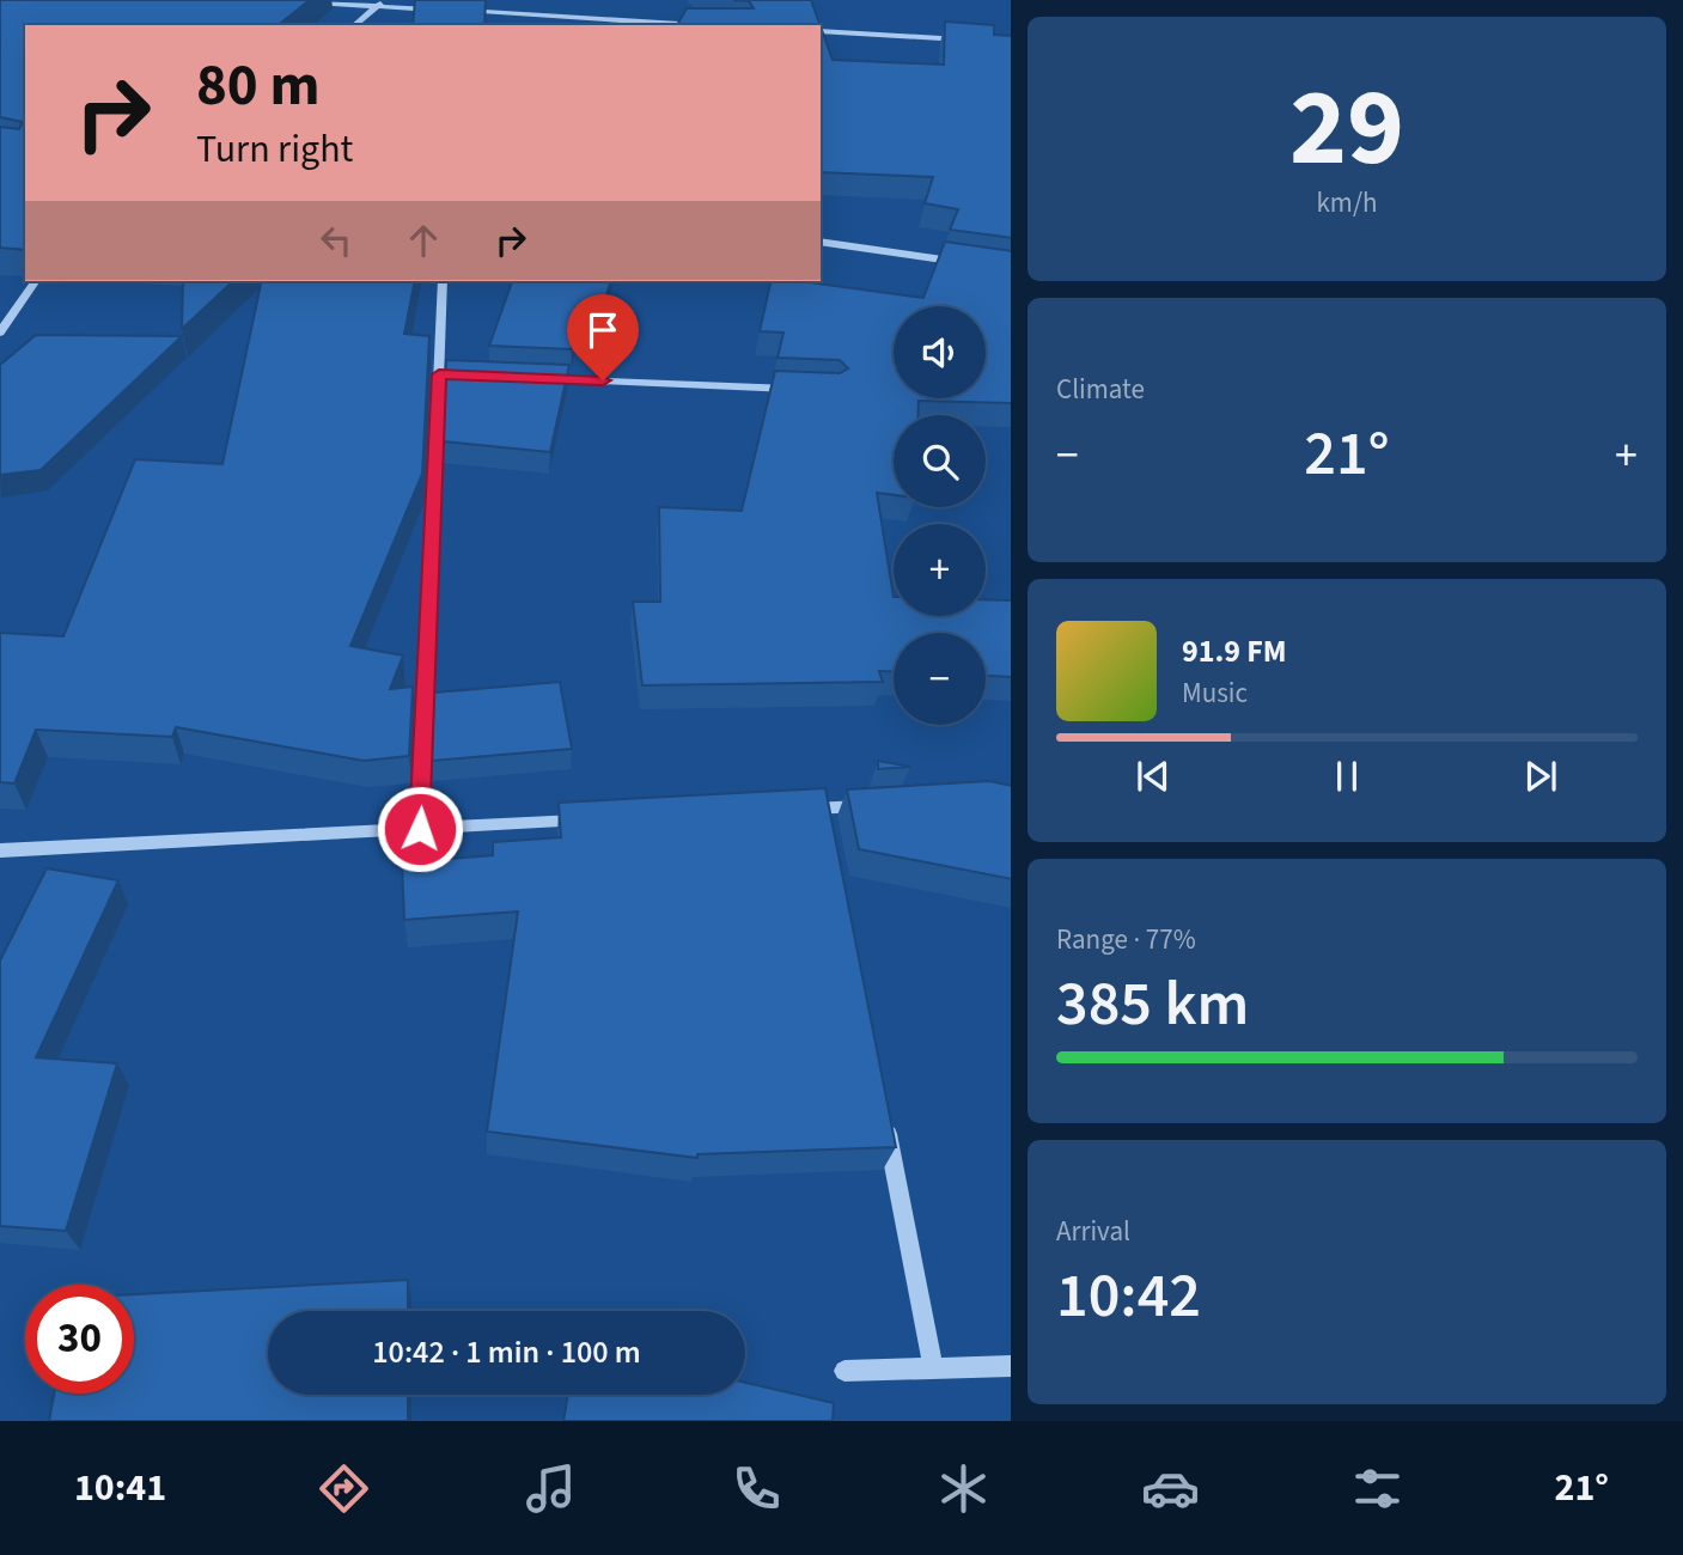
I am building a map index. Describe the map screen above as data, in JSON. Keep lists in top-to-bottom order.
{
  "page": {
    "tile": [
      ["29", "km/h"],
      "Climate",
      ["Range · 77%", "385 km"],
      ["Arrival", "10:42"]
    ],
    "turn": ["80 m", "Turn right"],
    "map_buttons": ["+", "−"],
    "heat": ["−", "21°", "+"],
    "song": ["91.9 FM", "Music"],
    "limit": "30",
    "trip": "10:42 · 1 min · 100 m",
    "tabs": ["10:41", "21°"]
  }
}
